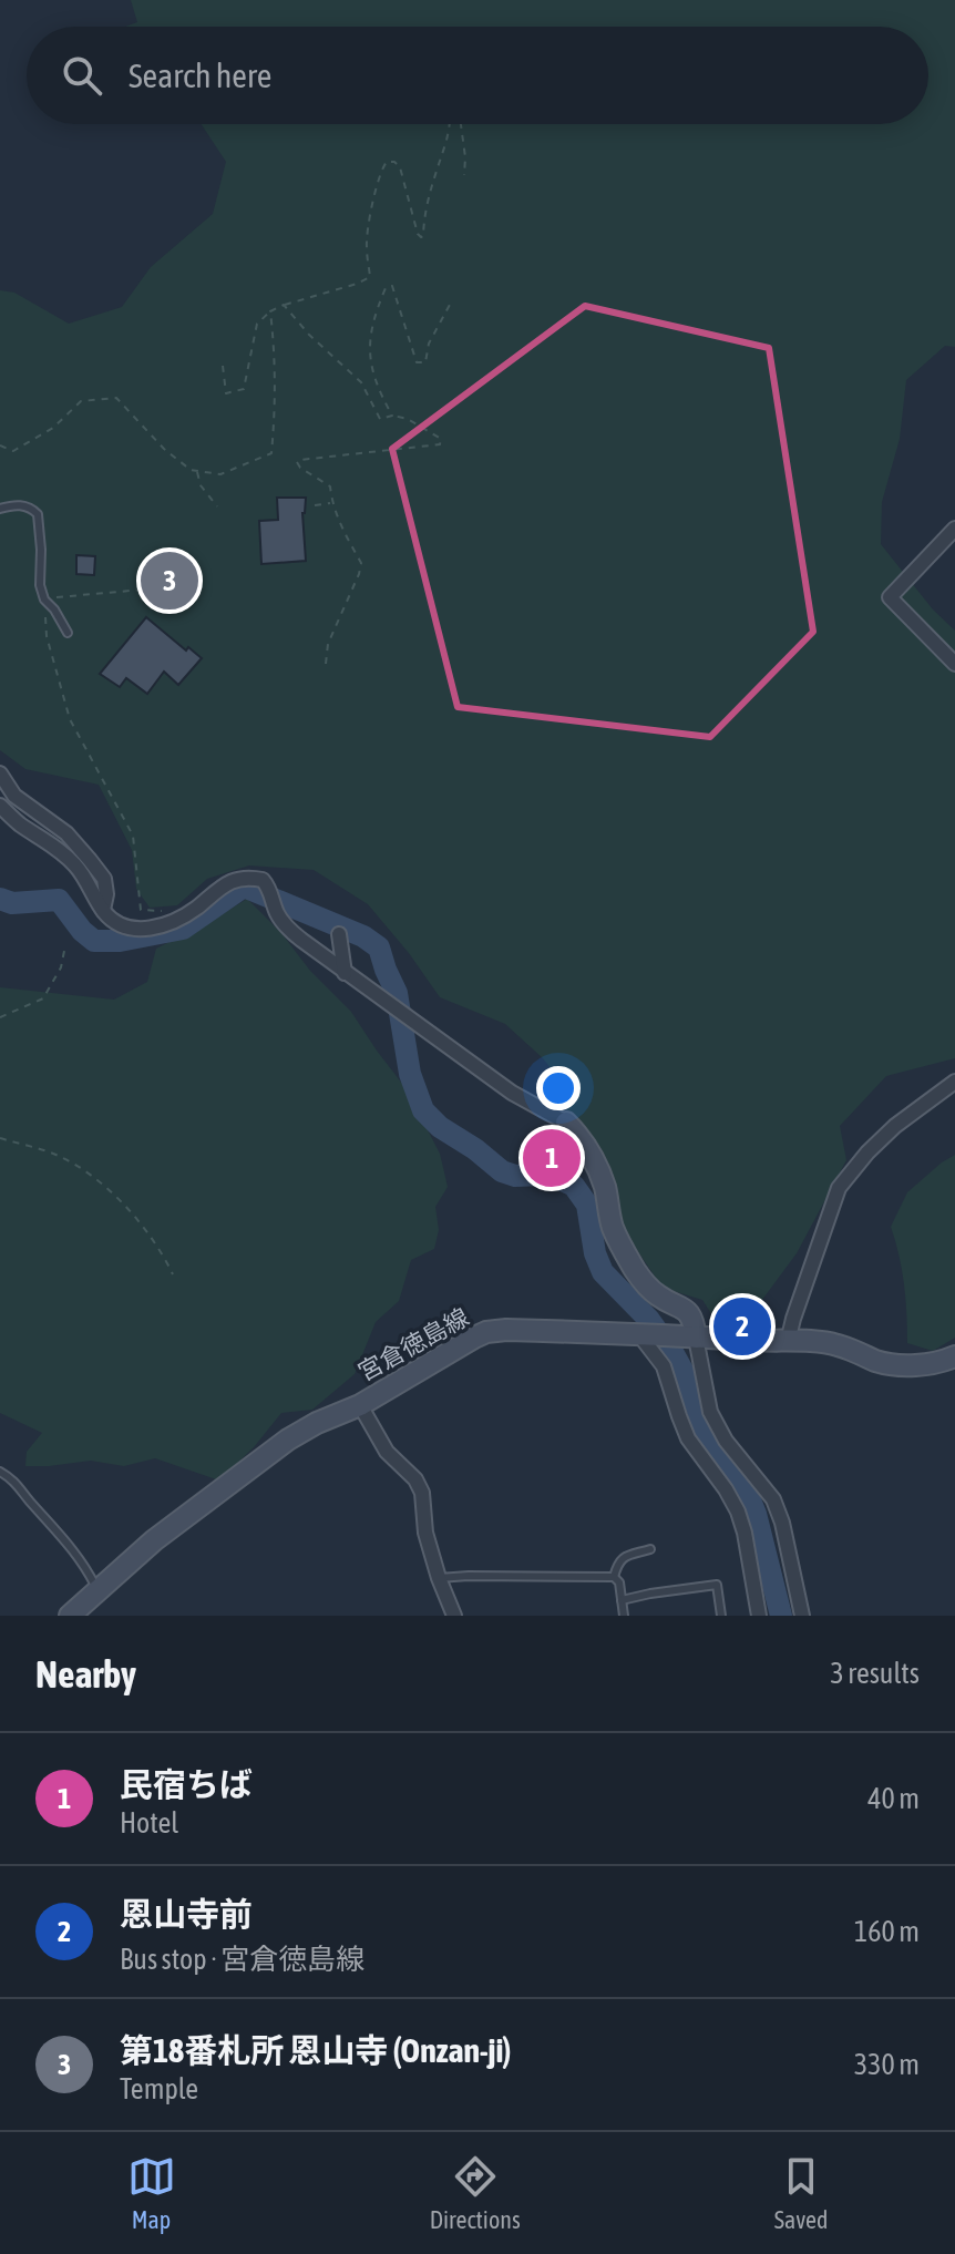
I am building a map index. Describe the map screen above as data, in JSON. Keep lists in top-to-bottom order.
{
  "streets": {
    "main road": ["宮倉徳島線"]
  },
  "page": {
    "search": "Search here",
    "pins": ["3", "1", "2"],
    "heading": ["Nearby", "3 results"],
    "list": [
      {
        "mark": "1",
        "name": "民宿ちば",
        "note": "Hotel",
        "value": "40 m"
      },
      {
        "mark": "2",
        "name": "恩山寺前",
        "note": "Bus stop · 宮倉徳島線",
        "value": "160 m"
      },
      {
        "mark": "3",
        "name": "第18番札所 恩山寺 (Onzan-ji)",
        "note": "Temple",
        "value": "330 m"
      }
    ],
    "nav": ["Map", "Directions", "Saved"]
  }
}
